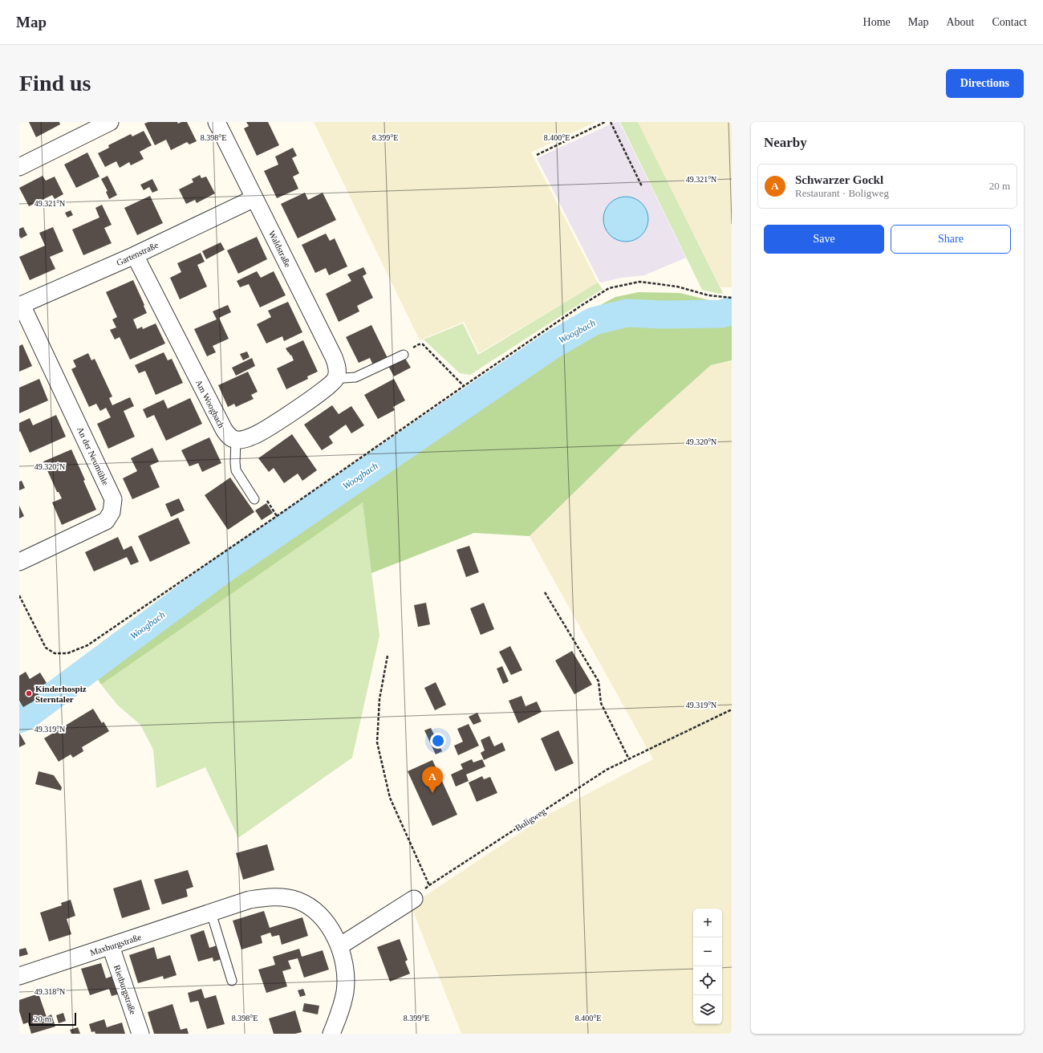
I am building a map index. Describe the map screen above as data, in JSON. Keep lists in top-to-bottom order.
{
  "streets": {
    "street": [
      "Waldstraße",
      "Gartenstraße",
      "Am Woogbach",
      "An der Neumühle",
      "Maxburgstraße",
      "Rietburgstraße"
    ],
    "path": ["Boligweg"]
  },
  "crossings": [
    ["Waldstraße", "Gartenstraße"],
    ["Gartenstraße", "Am Woogbach"],
    ["Gartenstraße", "An der Neumühle"],
    ["Maxburgstraße", "Rietburgstraße"]
  ],
  "water": ["Woogbach"],
  "places": ["Kinderhospiz Sterntaler"],
  "scale_bar": "20 m",
  "page": {
    "header": "Map",
    "nav": [
      "Home",
      "Map",
      "About",
      "Contact"
    ],
    "buttons": [
      "Directions",
      ["Save", "Share"]
    ],
    "title": "Find us",
    "heading": "Nearby",
    "list": [
      {
        "mark": "A",
        "name": "Schwarzer Gockl",
        "note": "Restaurant · Boligweg",
        "value": "20 m"
      }
    ],
    "pins": "A",
    "map_buttons": ["+", "−"],
    "scale": "20 m"
  },
  "coordinates": [
    "8.398°E",
    "8.399°E",
    "8.400°E",
    "49.321°N",
    "49.320°N",
    "49.319°N",
    "49.318°N"
  ]
}
